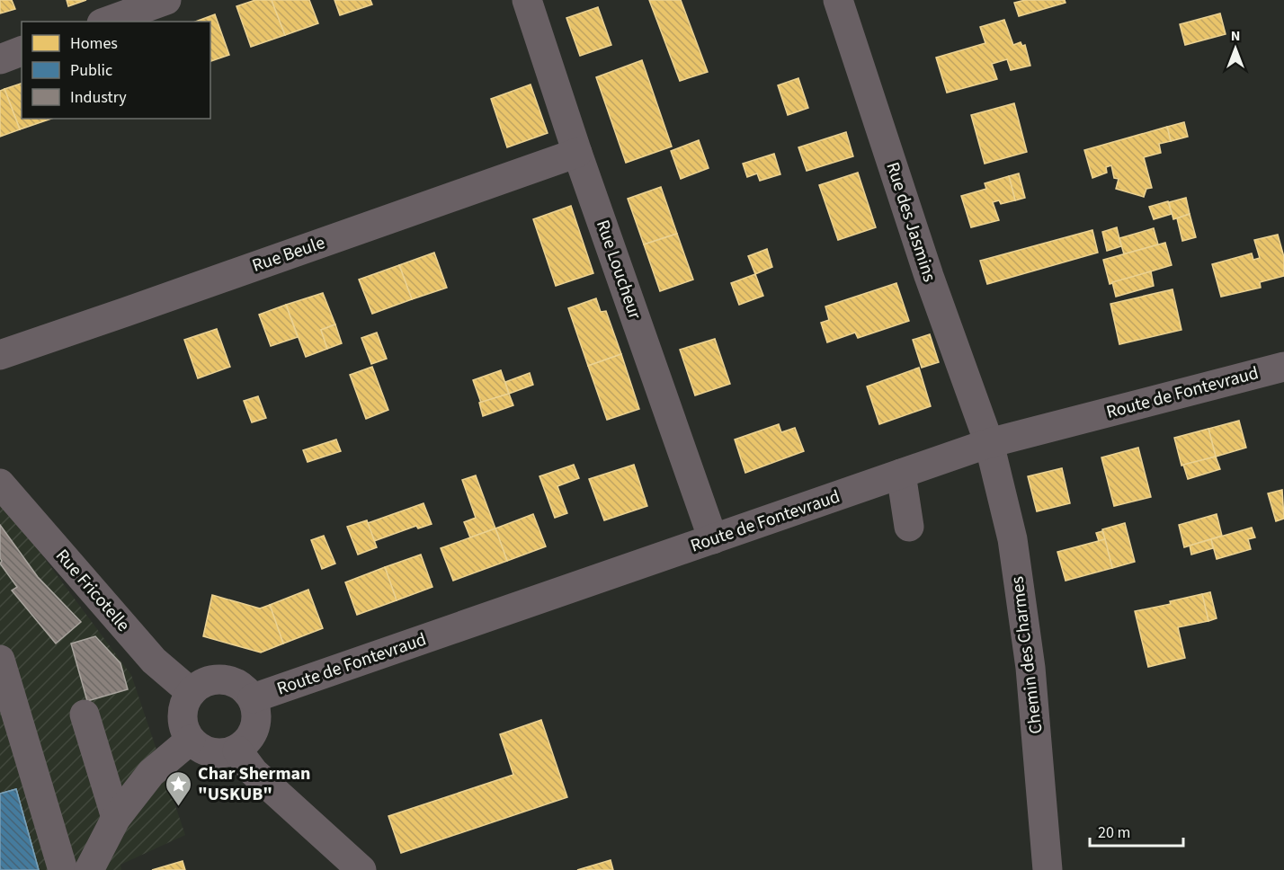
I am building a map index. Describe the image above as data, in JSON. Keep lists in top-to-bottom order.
{
  "streets": {
    "street": [
      "Rue des Jasmins",
      "Rue Beule",
      "Rue Loucheur",
      "Route de Fontevraud",
      "Rue Fricotelle",
      "Chemin des Charmes"
    ]
  },
  "crossings": [
    ["Rue des Jasmins", "Route de Fontevraud"],
    ["Rue des Jasmins", "Chemin des Charmes"],
    ["Rue Beule", "Rue Loucheur"],
    ["Rue Loucheur", "Route de Fontevraud"],
    ["Route de Fontevraud", "Rue Fricotelle"],
    ["Route de Fontevraud", "Chemin des Charmes"]
  ],
  "places": {
    "place": ["Char Sherman \"USKUB\""]
  },
  "legend": ["Homes", "Public", "Industry"],
  "scale_bar": "20 m",
  "north": "top"
}
